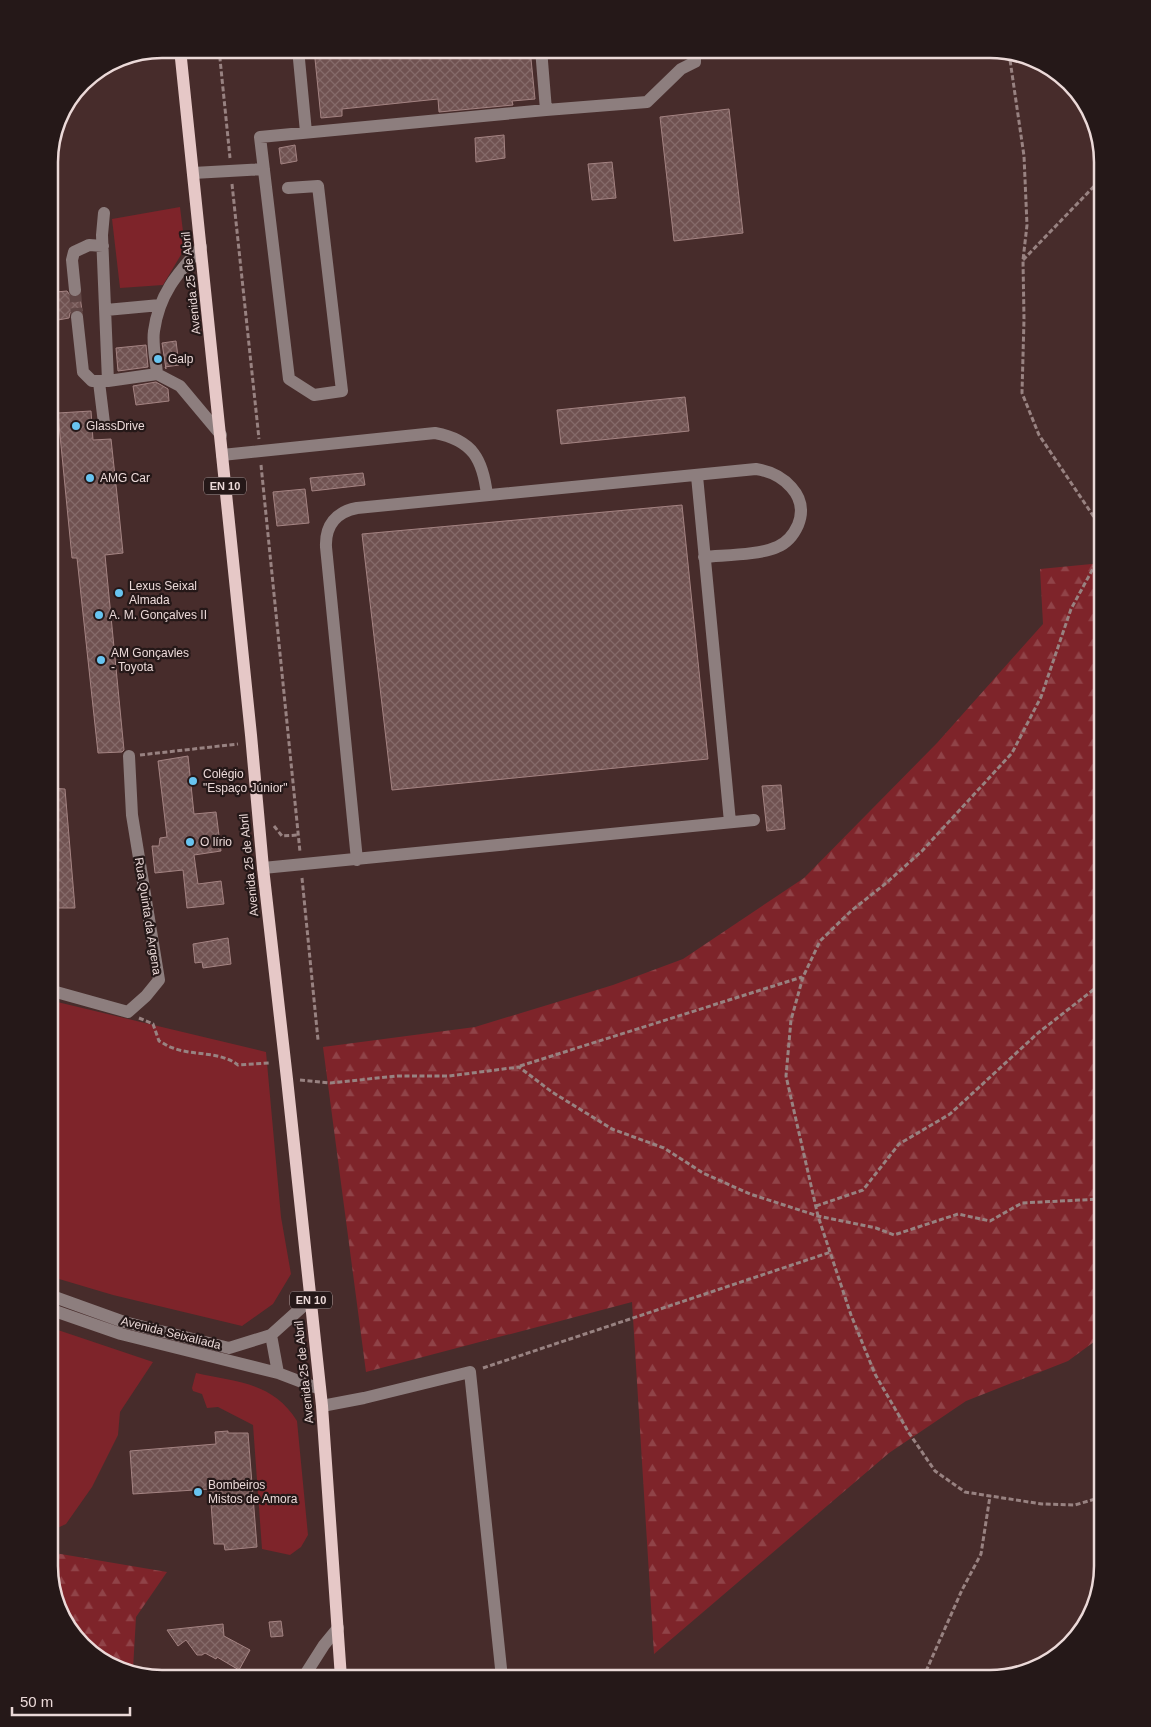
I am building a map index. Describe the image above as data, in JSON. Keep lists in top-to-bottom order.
{
  "streets": {
    "main road": ["Avenida 25 de Abril", "EN 10"],
    "street": ["Rua Quinta da Argena", "Avenida Seixalíada"]
  },
  "crossings": [
    ["Avenida 25 de Abril", "Avenida Seixalíada"]
  ],
  "places": [
    "Galp",
    "GlassDrive",
    "AMG Car",
    "Lexus Seixal Almada",
    "A. M. Gonçalves II",
    "AM Gonçavles - Toyota",
    "Colégio \"Espaço Júnior\"",
    "O lírio",
    "Bombeiros Mistos de Amora"
  ],
  "scale_bar": "50 m"
}
